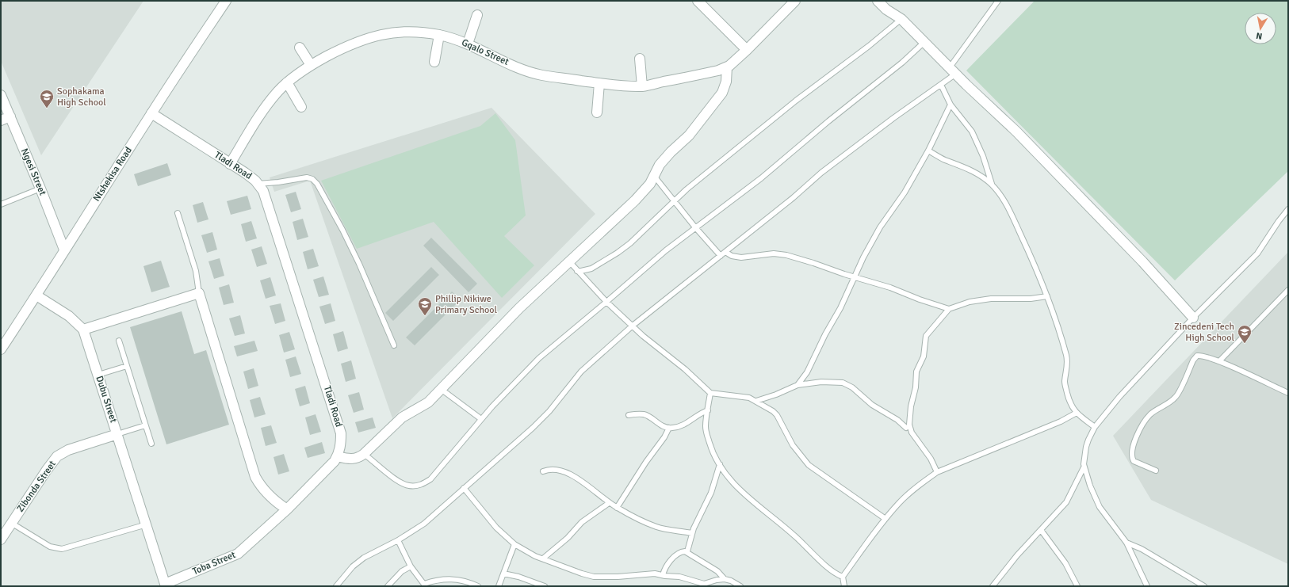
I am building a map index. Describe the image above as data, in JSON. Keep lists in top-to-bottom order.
{
  "streets": {
    "street": [
      "Gqalo Street",
      "Tladi Road",
      "Ngesi Street",
      "Ntshekisa Road",
      "Dubu Street",
      "Zibonda Street",
      "Toba Street"
    ]
  },
  "crossings": [
    ["Gqalo Street", "Tladi Road"],
    ["Tladi Road", "Ntshekisa Road"],
    ["Tladi Road", "Toba Street"],
    ["Ngesi Street", "Ntshekisa Road"],
    ["Ntshekisa Road", "Dubu Street"],
    ["Dubu Street", "Zibonda Street"],
    ["Dubu Street", "Toba Street"]
  ],
  "places": {
    "school or university": ["Sophakama High School", "Phillip Nikiwe Primary School", "Zincedeni Tech High School"]
  },
  "north": "bottom"
}
